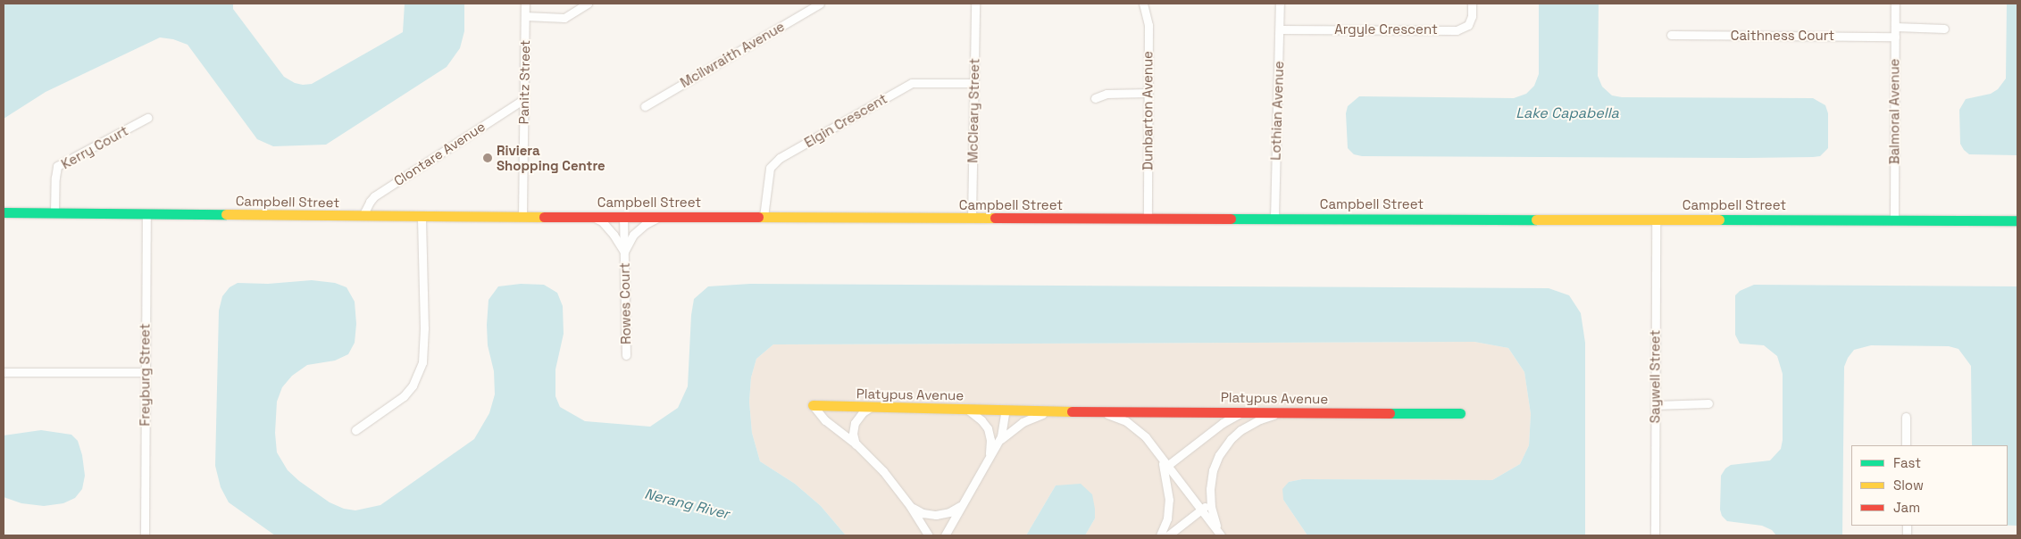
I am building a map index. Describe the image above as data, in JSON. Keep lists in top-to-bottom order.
{
  "streets": {
    "street": [
      "Argyle Crescent",
      "Caithness Court",
      "Mcilwraith Avenue",
      "Panitz Street",
      "McCleary Street",
      "Dunbarton Avenue",
      "Lothian Avenue",
      "Balmoral Avenue",
      "Elgin Crescent",
      "Kerry Court",
      "Clontare Avenue",
      "Campbell Street",
      "Rowes Court",
      "Freyburg Street",
      "Saywell Street",
      "Platypus Avenue"
    ]
  },
  "crossings": [
    ["Argyle Crescent", "Lothian Avenue"],
    ["Caithness Court", "Balmoral Avenue"],
    ["Panitz Street", "Clontare Avenue"],
    ["Panitz Street", "Campbell Street"],
    ["McCleary Street", "Elgin Crescent"],
    ["McCleary Street", "Campbell Street"],
    ["Dunbarton Avenue", "Campbell Street"],
    ["Lothian Avenue", "Campbell Street"],
    ["Balmoral Avenue", "Campbell Street"],
    ["Elgin Crescent", "Campbell Street"],
    ["Kerry Court", "Campbell Street"],
    ["Clontare Avenue", "Campbell Street"],
    ["Campbell Street", "Rowes Court"],
    ["Campbell Street", "Freyburg Street"],
    ["Campbell Street", "Saywell Street"]
  ],
  "water": ["Lake Capabella", "Nerang River"],
  "places": ["Riviera Shopping Centre"],
  "legend": ["Fast", "Slow", "Jam"]
}
